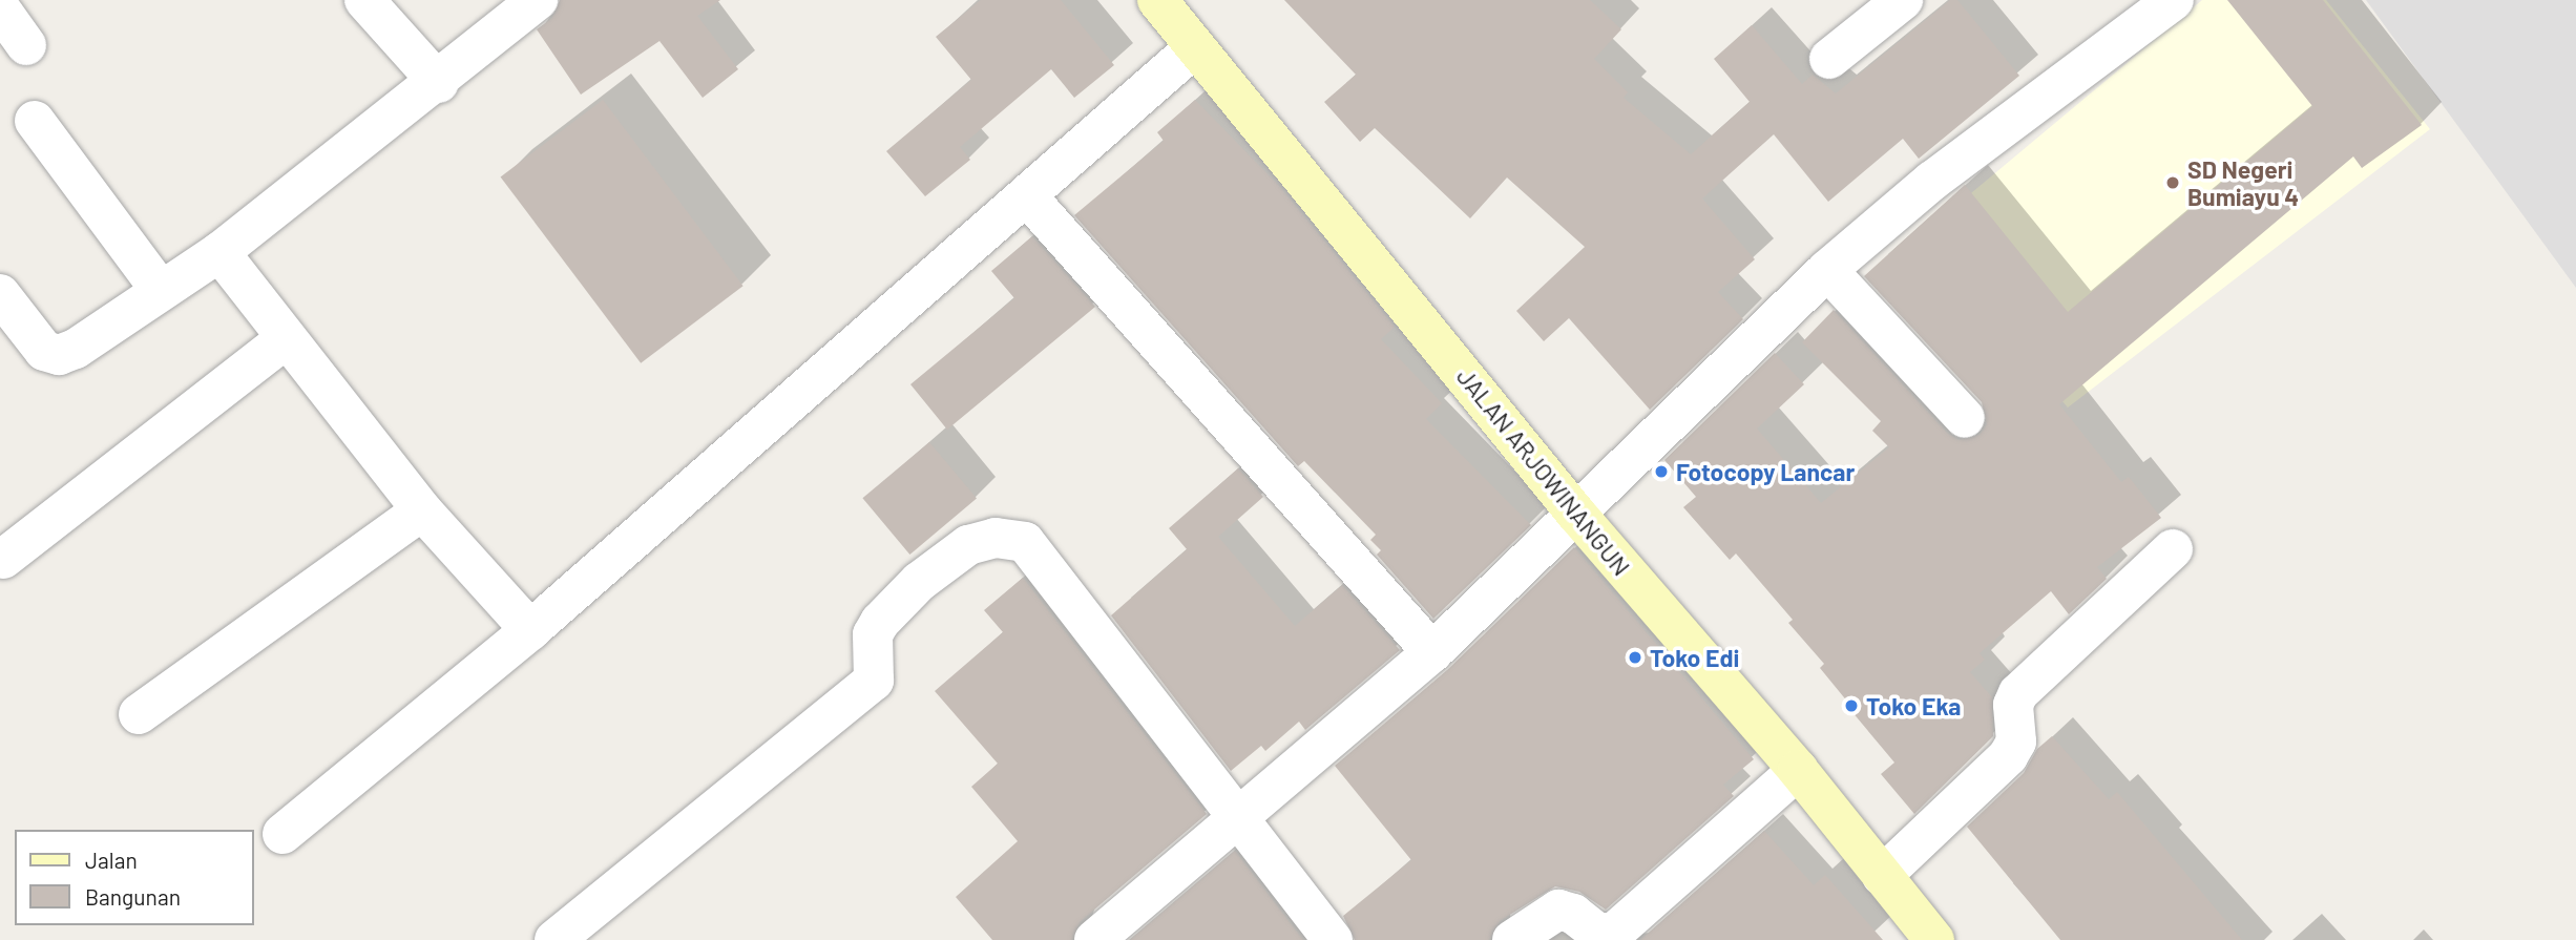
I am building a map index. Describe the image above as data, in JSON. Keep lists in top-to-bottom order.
{
  "streets": {
    "main road": ["JALAN ARJOWINANGUN"]
  },
  "places": [
    "SD Negeri Bumiayu 4",
    "Fotocopy Lancar",
    "Toko Edi",
    "Toko Eka"
  ],
  "legend": ["Jalan", "Bangunan"]
}
